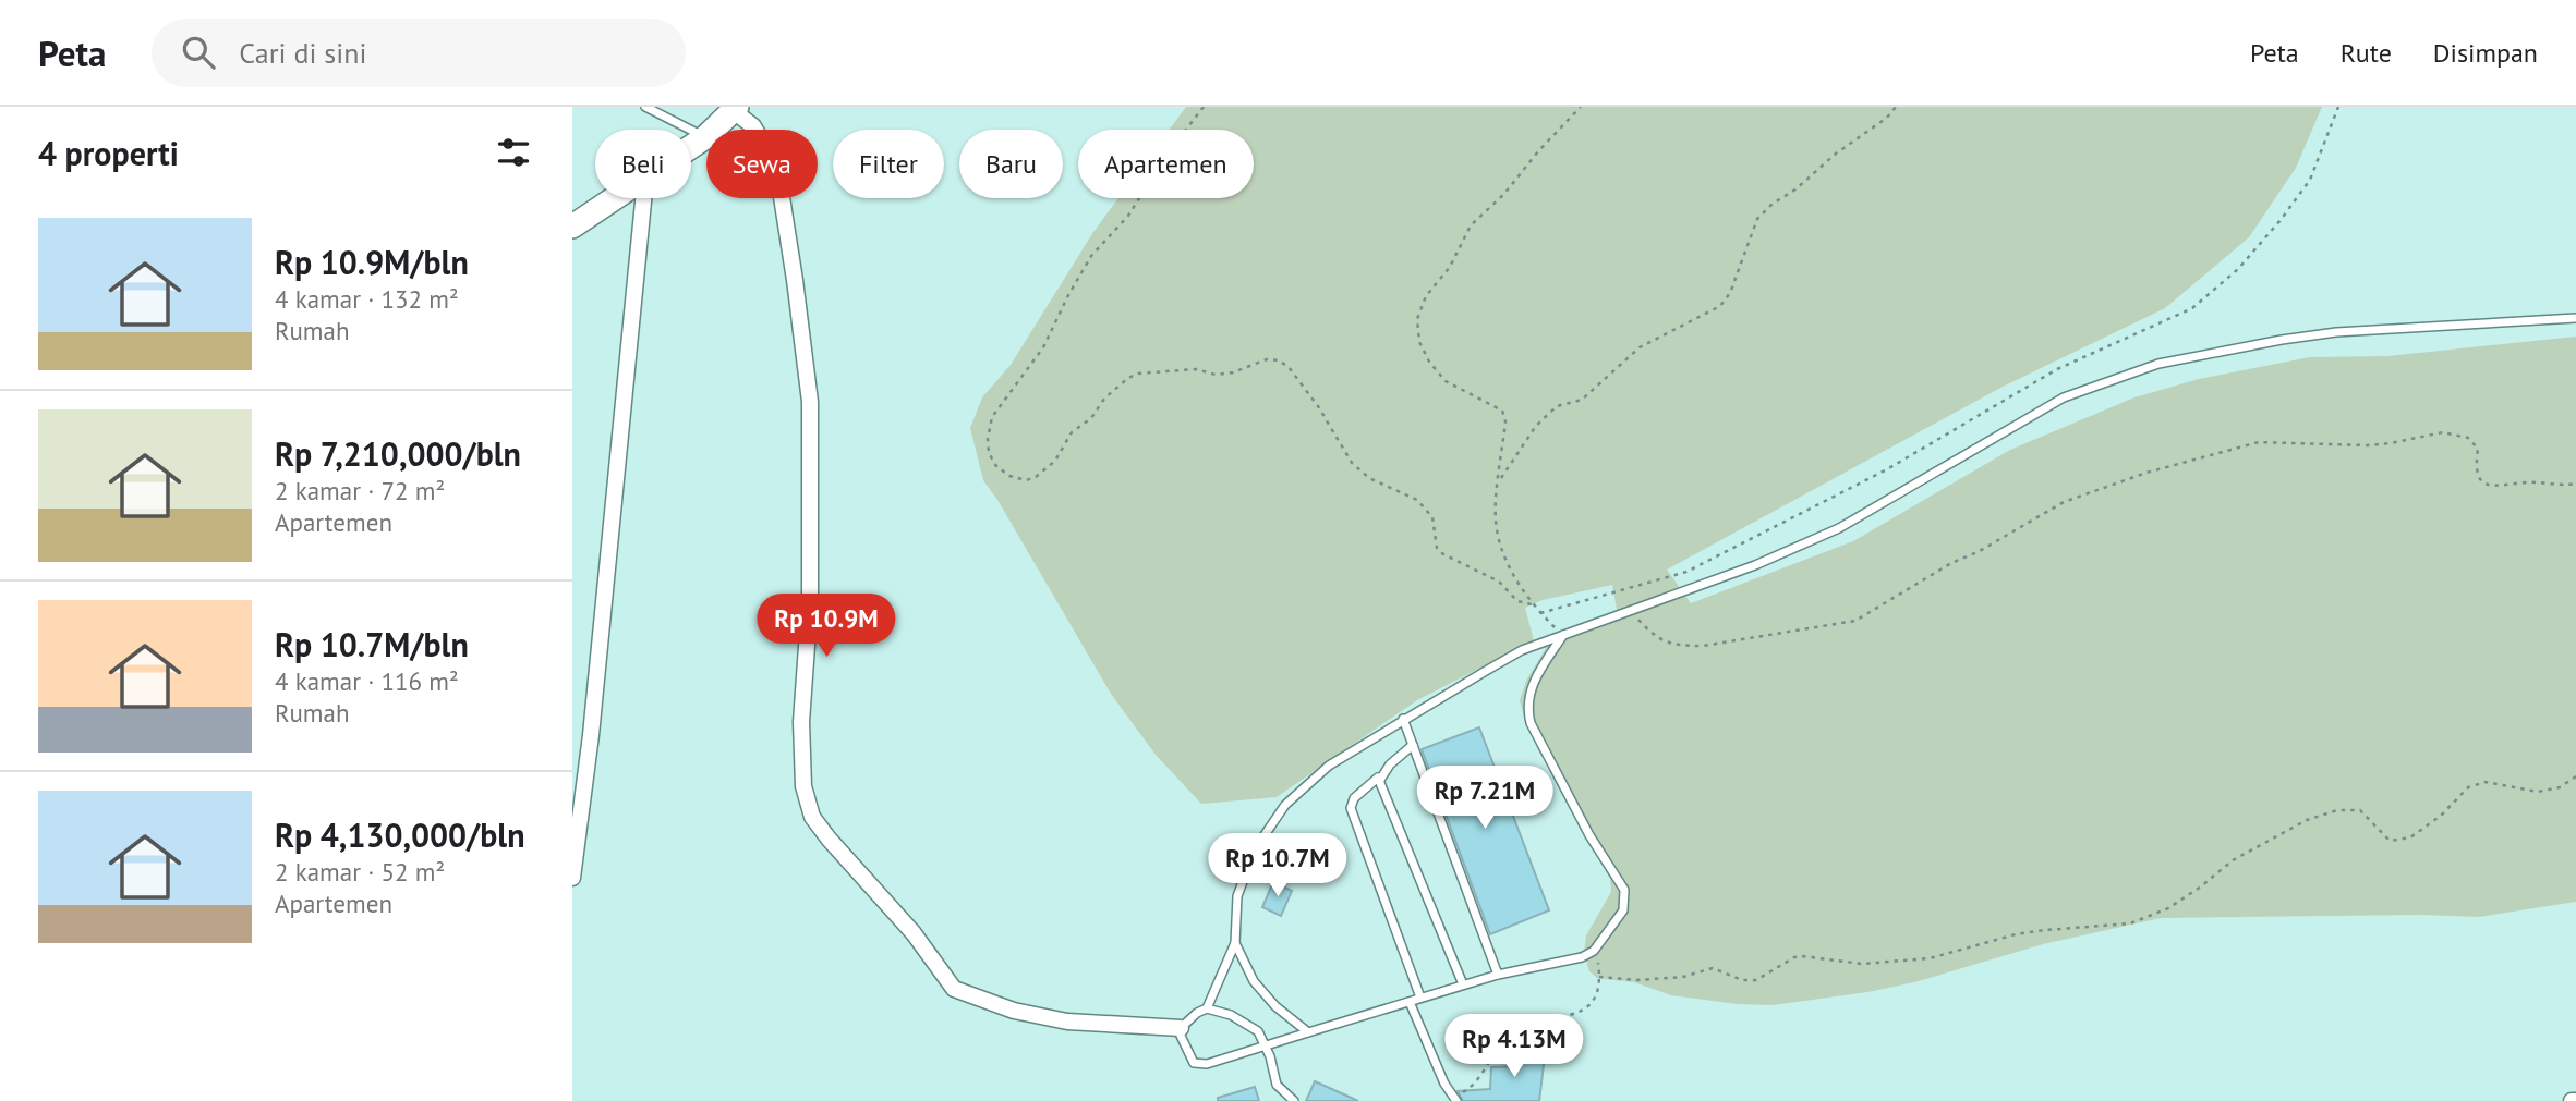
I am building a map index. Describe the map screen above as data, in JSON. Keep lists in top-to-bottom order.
{
  "page": {
    "header": "Peta",
    "search": "Cari di sini",
    "nav": ["Peta", "Rute", "Disimpan"],
    "heading": "4 properti",
    "chip": [
      "Beli",
      "Sewa",
      "Filter",
      "Baru",
      "Apartemen"
    ],
    "list": [
      {
        "name": "Rp 10.9M/bln",
        "note": "4 kamar · 132 m² · Rumah"
      },
      {
        "name": "Rp 7,210,000/bln",
        "note": "2 kamar · 72 m² · Apartemen"
      },
      {
        "name": "Rp 10.7M/bln",
        "note": "4 kamar · 116 m² · Rumah"
      },
      {
        "name": "Rp 4,130,000/bln",
        "note": "2 kamar · 52 m² · Apartemen"
      }
    ],
    "price": [
      "Rp 10.9M",
      "Rp 7.21M",
      "Rp 10.7M",
      "Rp 4.13M"
    ]
  }
}
